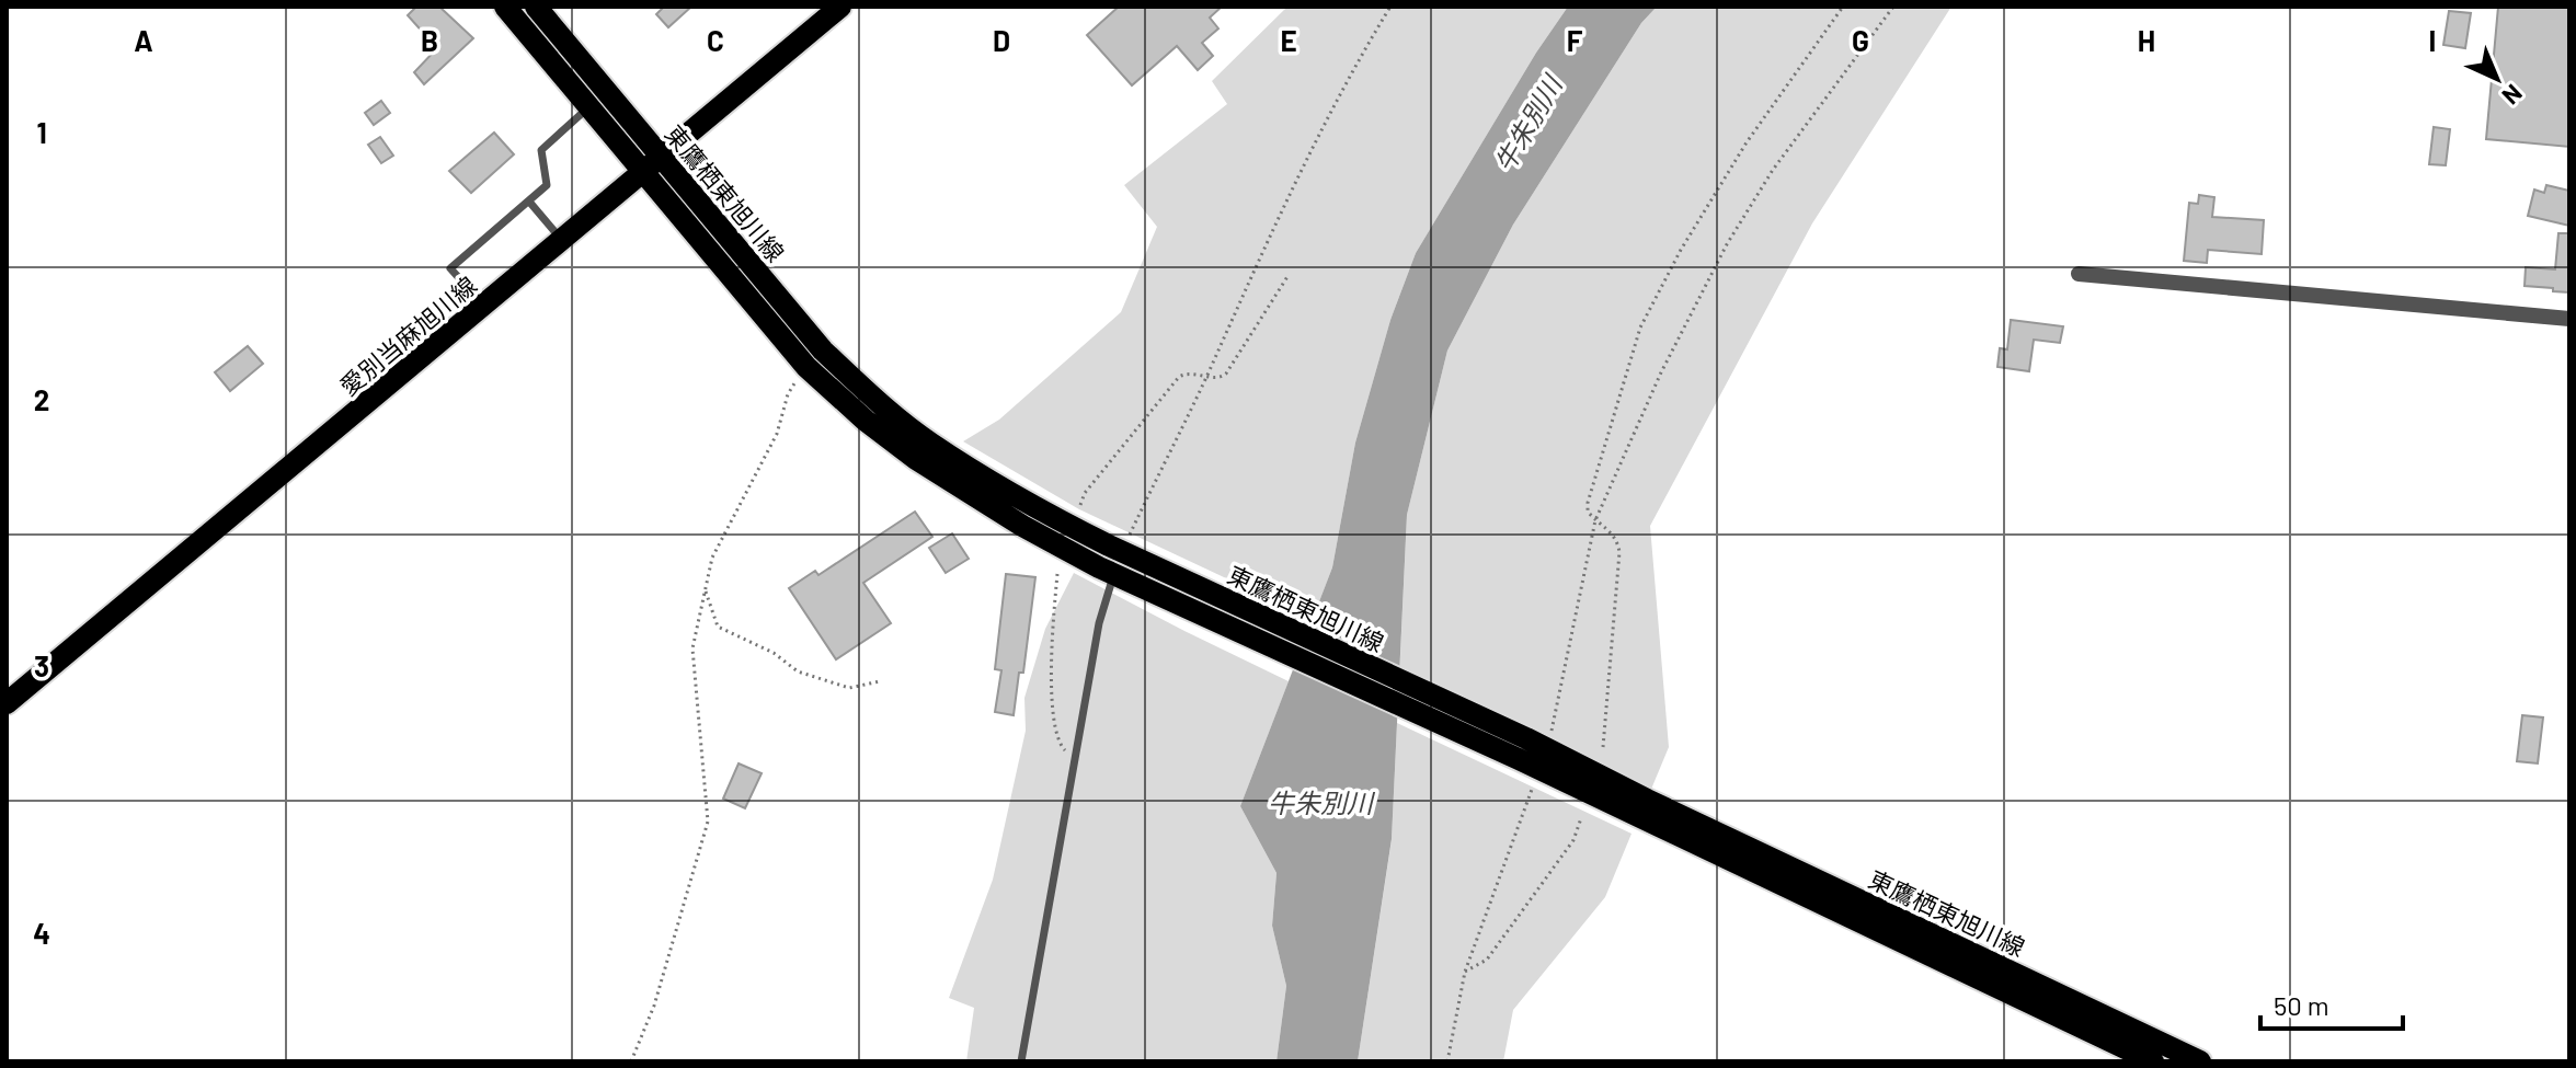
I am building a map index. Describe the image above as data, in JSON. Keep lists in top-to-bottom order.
{
  "streets": {
    "main road": ["東鷹栖東旭川線", "愛別当麻旭川線"]
  },
  "crossings": [
    ["東鷹栖東旭川線", "愛別当麻旭川線"]
  ],
  "water": ["牛朱別川"],
  "scale_bar": "50 m",
  "north": "bottom right",
  "grid": {
    "columns": [
      "A",
      "B",
      "C",
      "D",
      "E",
      "F",
      "G",
      "H",
      "I"
    ],
    "rows": [
      "1",
      "2",
      "3",
      "4"
    ]
  }
}
